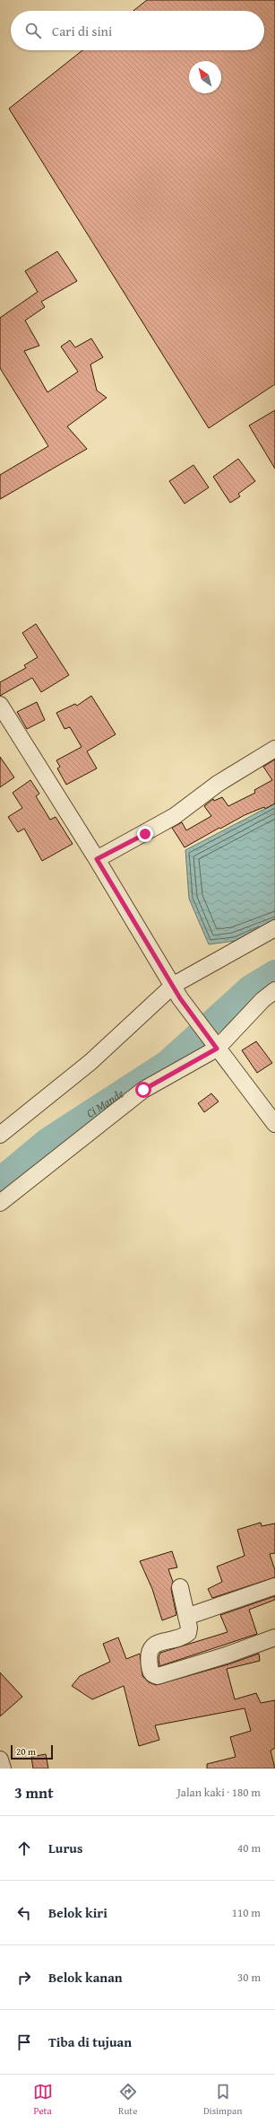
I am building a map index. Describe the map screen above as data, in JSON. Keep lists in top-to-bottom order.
{
  "water": ["Ci Mande"],
  "scale_bar": "20 m",
  "north": "top left",
  "page": {
    "search": "Cari di sini",
    "scale": "20 m",
    "heading": ["3 mnt", "Jalan kaki · 180 m"],
    "list": [
      ["Lurus", "40 m"],
      ["Belok kiri", "110 m"],
      ["Belok kanan", "30 m"],
      "Tiba di tujuan"
    ],
    "nav": ["Peta", "Rute", "Disimpan"]
  }
}
